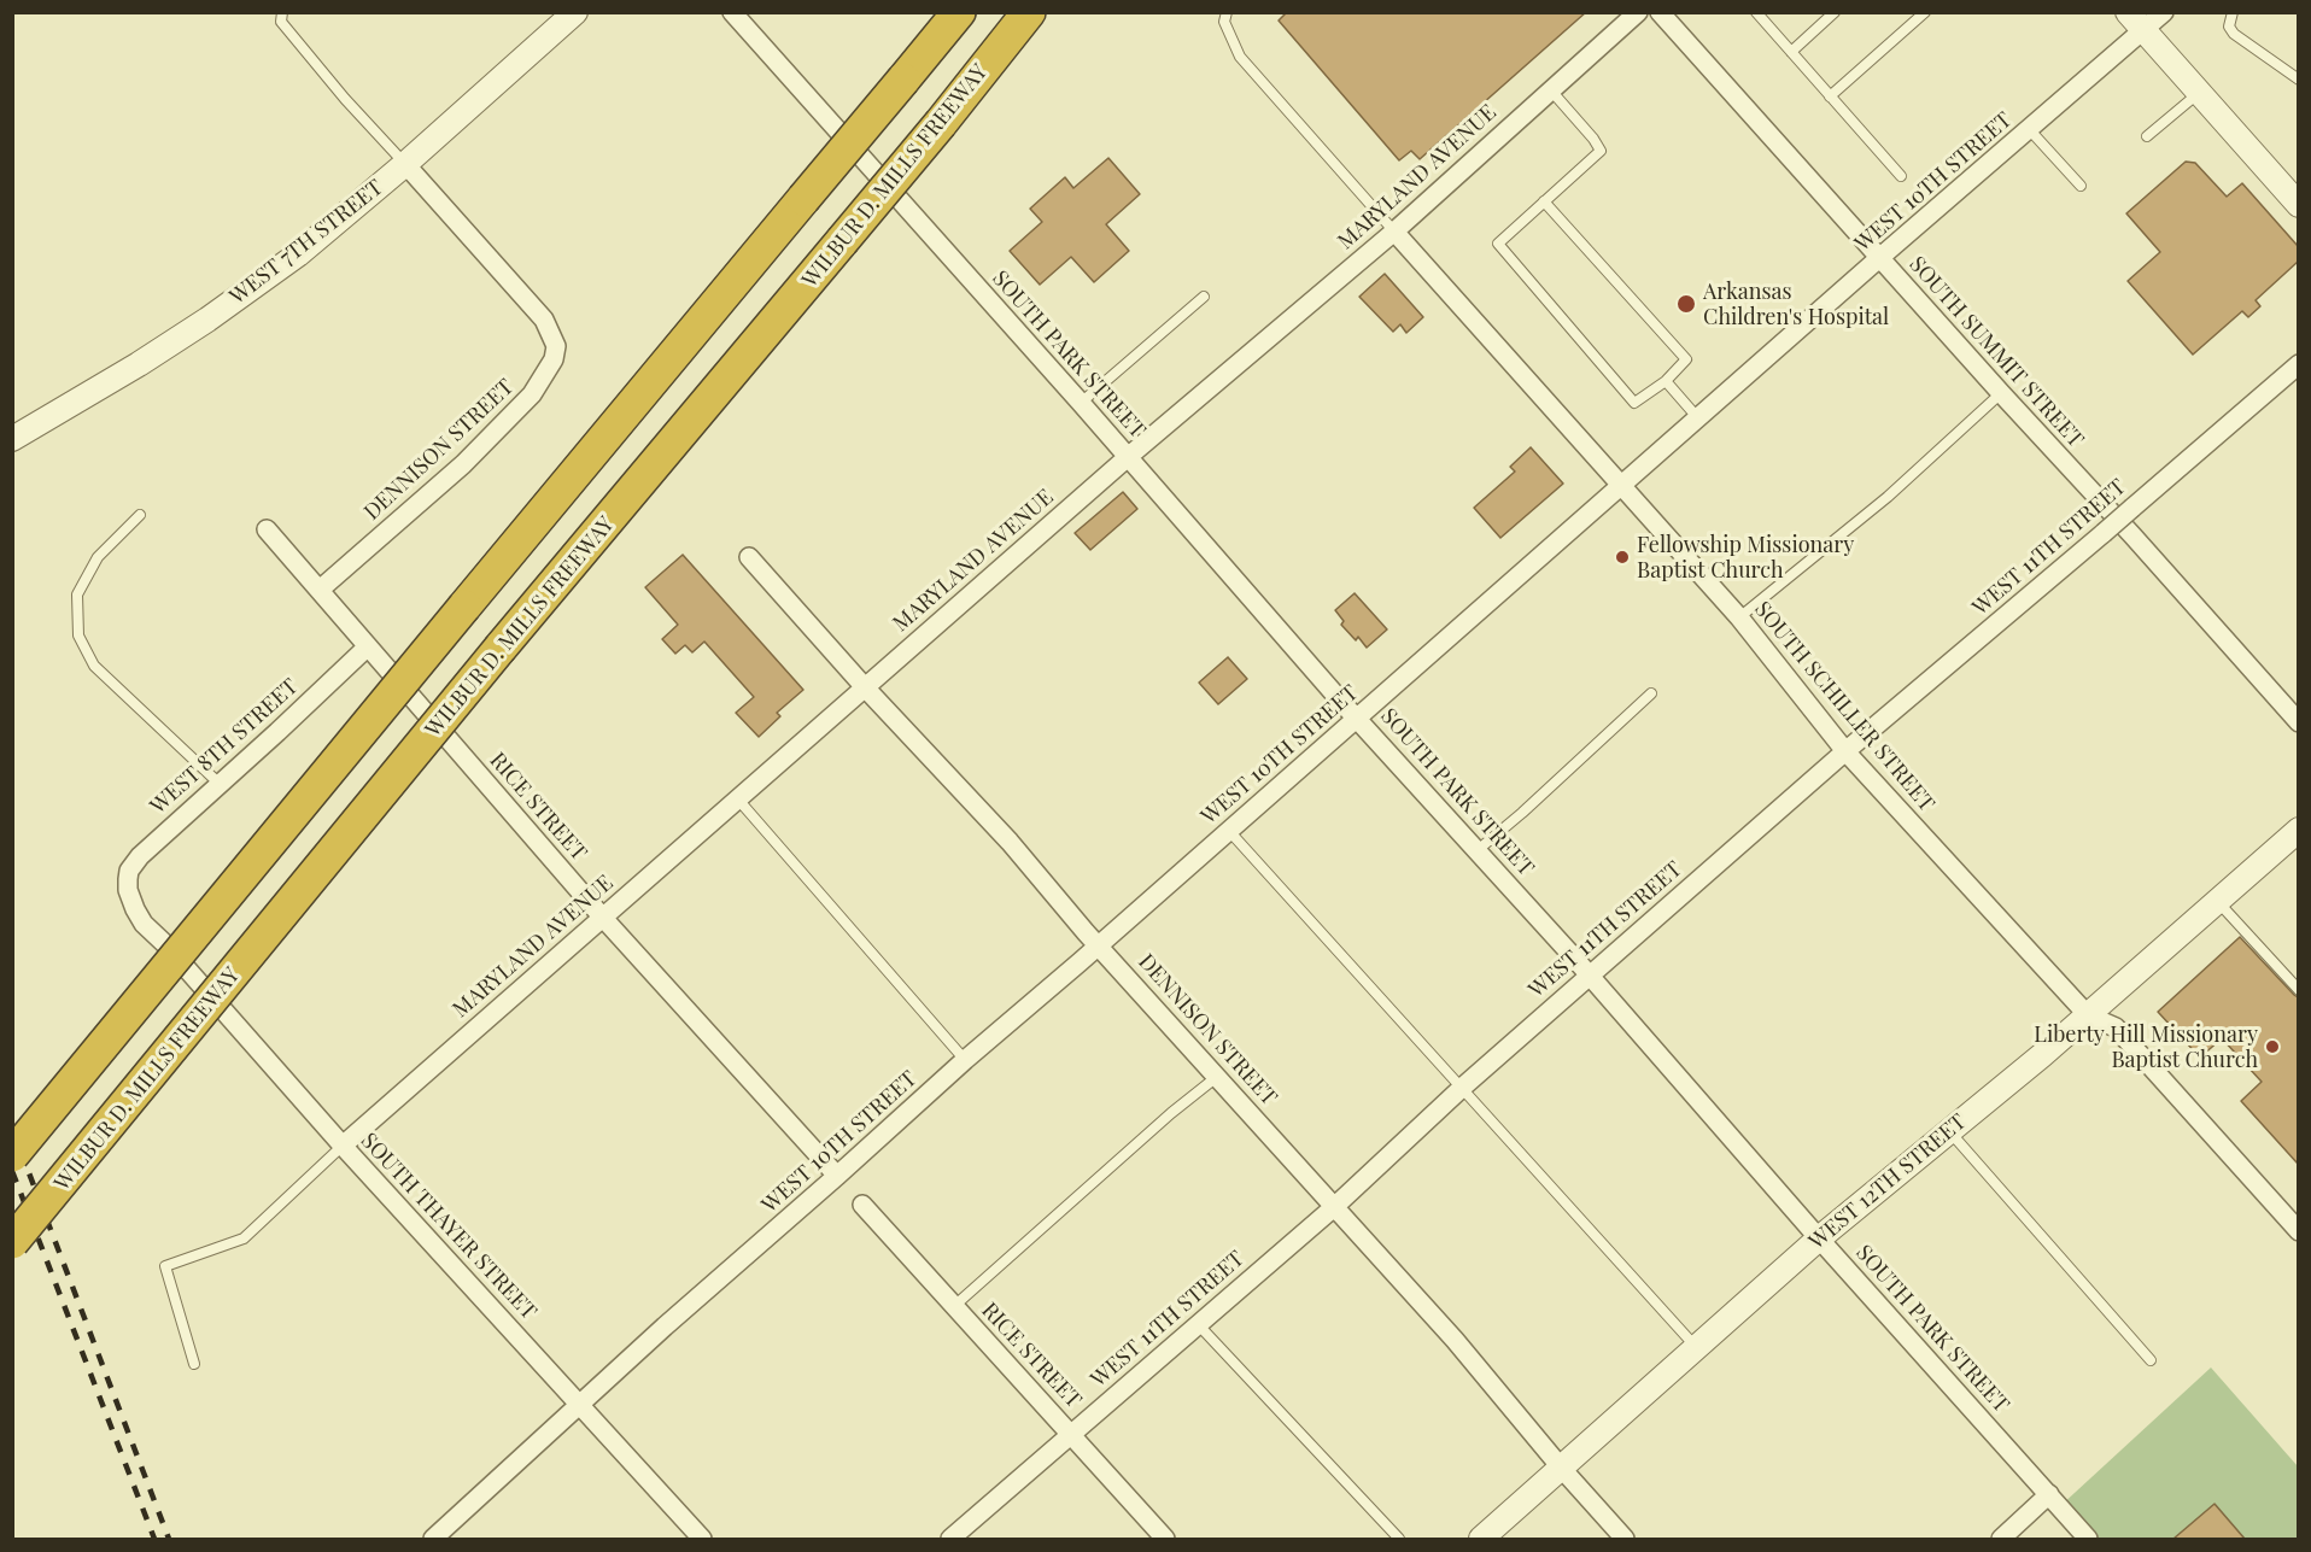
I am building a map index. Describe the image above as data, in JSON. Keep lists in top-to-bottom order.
{
  "streets": {
    "highway": ["WILBUR D. MILLS FREEWAY"],
    "street": [
      "MARYLAND AVENUE",
      "WEST 10TH STREET",
      "WEST 7TH STREET",
      "SOUTH SUMMIT STREET",
      "SOUTH PARK STREET",
      "DENNISON STREET",
      "WEST 11TH STREET",
      "SOUTH SCHILLER STREET",
      "WEST 8TH STREET",
      "RICE STREET",
      "WEST 12TH STREET",
      "SOUTH THAYER STREET"
    ]
  },
  "crossings": [
    ["MARYLAND AVENUE", "SOUTH PARK STREET"],
    ["MARYLAND AVENUE", "DENNISON STREET"],
    ["MARYLAND AVENUE", "SOUTH SCHILLER STREET"],
    ["MARYLAND AVENUE", "RICE STREET"],
    ["MARYLAND AVENUE", "SOUTH THAYER STREET"],
    ["WEST 10TH STREET", "SOUTH SUMMIT STREET"],
    ["WEST 10TH STREET", "SOUTH PARK STREET"],
    ["WEST 10TH STREET", "DENNISON STREET"],
    ["WEST 10TH STREET", "SOUTH SCHILLER STREET"],
    ["WEST 10TH STREET", "RICE STREET"],
    ["WEST 10TH STREET", "SOUTH THAYER STREET"],
    ["WEST 7TH STREET", "DENNISON STREET"],
    ["SOUTH PARK STREET", "WEST 11TH STREET"],
    ["SOUTH PARK STREET", "WEST 12TH STREET"],
    ["DENNISON STREET", "WEST 11TH STREET"],
    ["DENNISON STREET", "RICE STREET"],
    ["DENNISON STREET", "WEST 12TH STREET"],
    ["WEST 11TH STREET", "SOUTH SCHILLER STREET"],
    ["WEST 11TH STREET", "RICE STREET"],
    ["SOUTH SCHILLER STREET", "WEST 12TH STREET"],
    ["WEST 8TH STREET", "RICE STREET"],
    ["WEST 8TH STREET", "SOUTH THAYER STREET"]
  ],
  "places": ["Arkansas Children's Hospital", "Fellowship Missionary Baptist Church", "Liberty Hill Missionary Baptist Church"]
}
